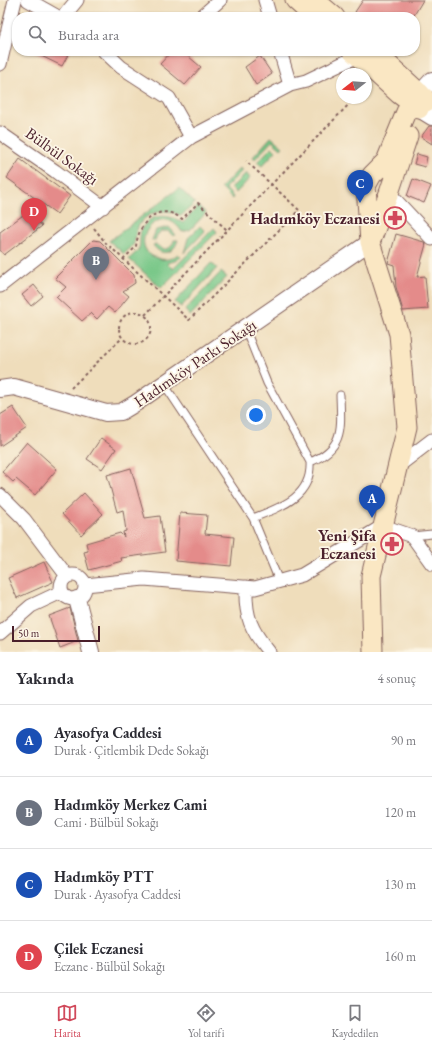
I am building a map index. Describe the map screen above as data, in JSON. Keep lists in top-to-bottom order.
{
  "streets": {
    "street": ["Bülbül Sokağı", "Hadımköy Parkı Sokağı"]
  },
  "places": {
    "pharmacy": ["Hadımköy Eczanesi", "Yeni Şifa Eczanesi"]
  },
  "scale_bar": "50 m",
  "north": "left",
  "page": {
    "search": "Burada ara",
    "pins": [
      "C",
      "D",
      "B",
      "A"
    ],
    "scale": "50 m",
    "heading": ["Yakında", "4 sonuç"],
    "list": [
      {
        "mark": "A",
        "name": "Ayasofya Caddesi",
        "note": "Durak · Çitlembik Dede Sokağı",
        "value": "90 m"
      },
      {
        "mark": "B",
        "name": "Hadımköy Merkez Cami",
        "note": "Cami · Bülbül Sokağı",
        "value": "120 m"
      },
      {
        "mark": "C",
        "name": "Hadımköy PTT",
        "note": "Durak · Ayasofya Caddesi",
        "value": "130 m"
      },
      {
        "mark": "D",
        "name": "Çilek Eczanesi",
        "note": "Eczane · Bülbül Sokağı",
        "value": "160 m"
      }
    ],
    "nav": ["Harita", "Yol tarifi", "Kaydedilen"]
  }
}
